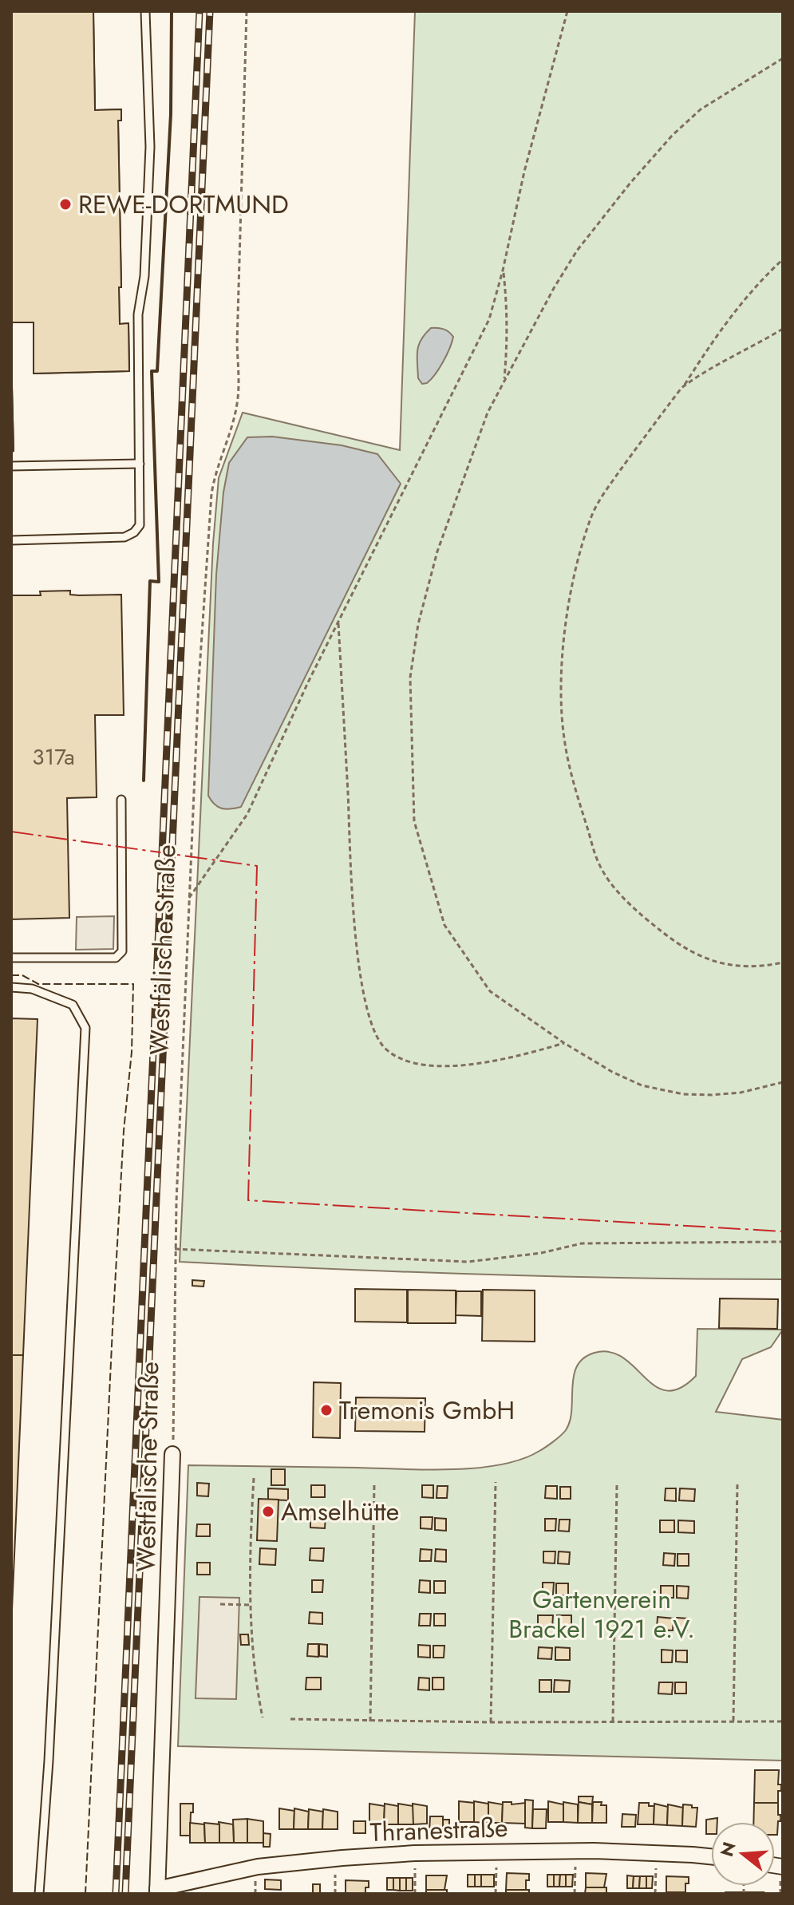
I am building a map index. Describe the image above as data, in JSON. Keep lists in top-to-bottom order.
{
  "streets": {
    "street": ["Westfälische Straße", "Thranestraße"]
  },
  "crossings": [
    ["Westfälische Straße", "Thranestraße"]
  ],
  "parks": ["Gartenverein Brackel 1921 e.V."],
  "places": ["REWE-DORTMUND", "Tremonis GmbH", "Amselhütte"],
  "house_numbers": ["317a"],
  "north": "left"
}
